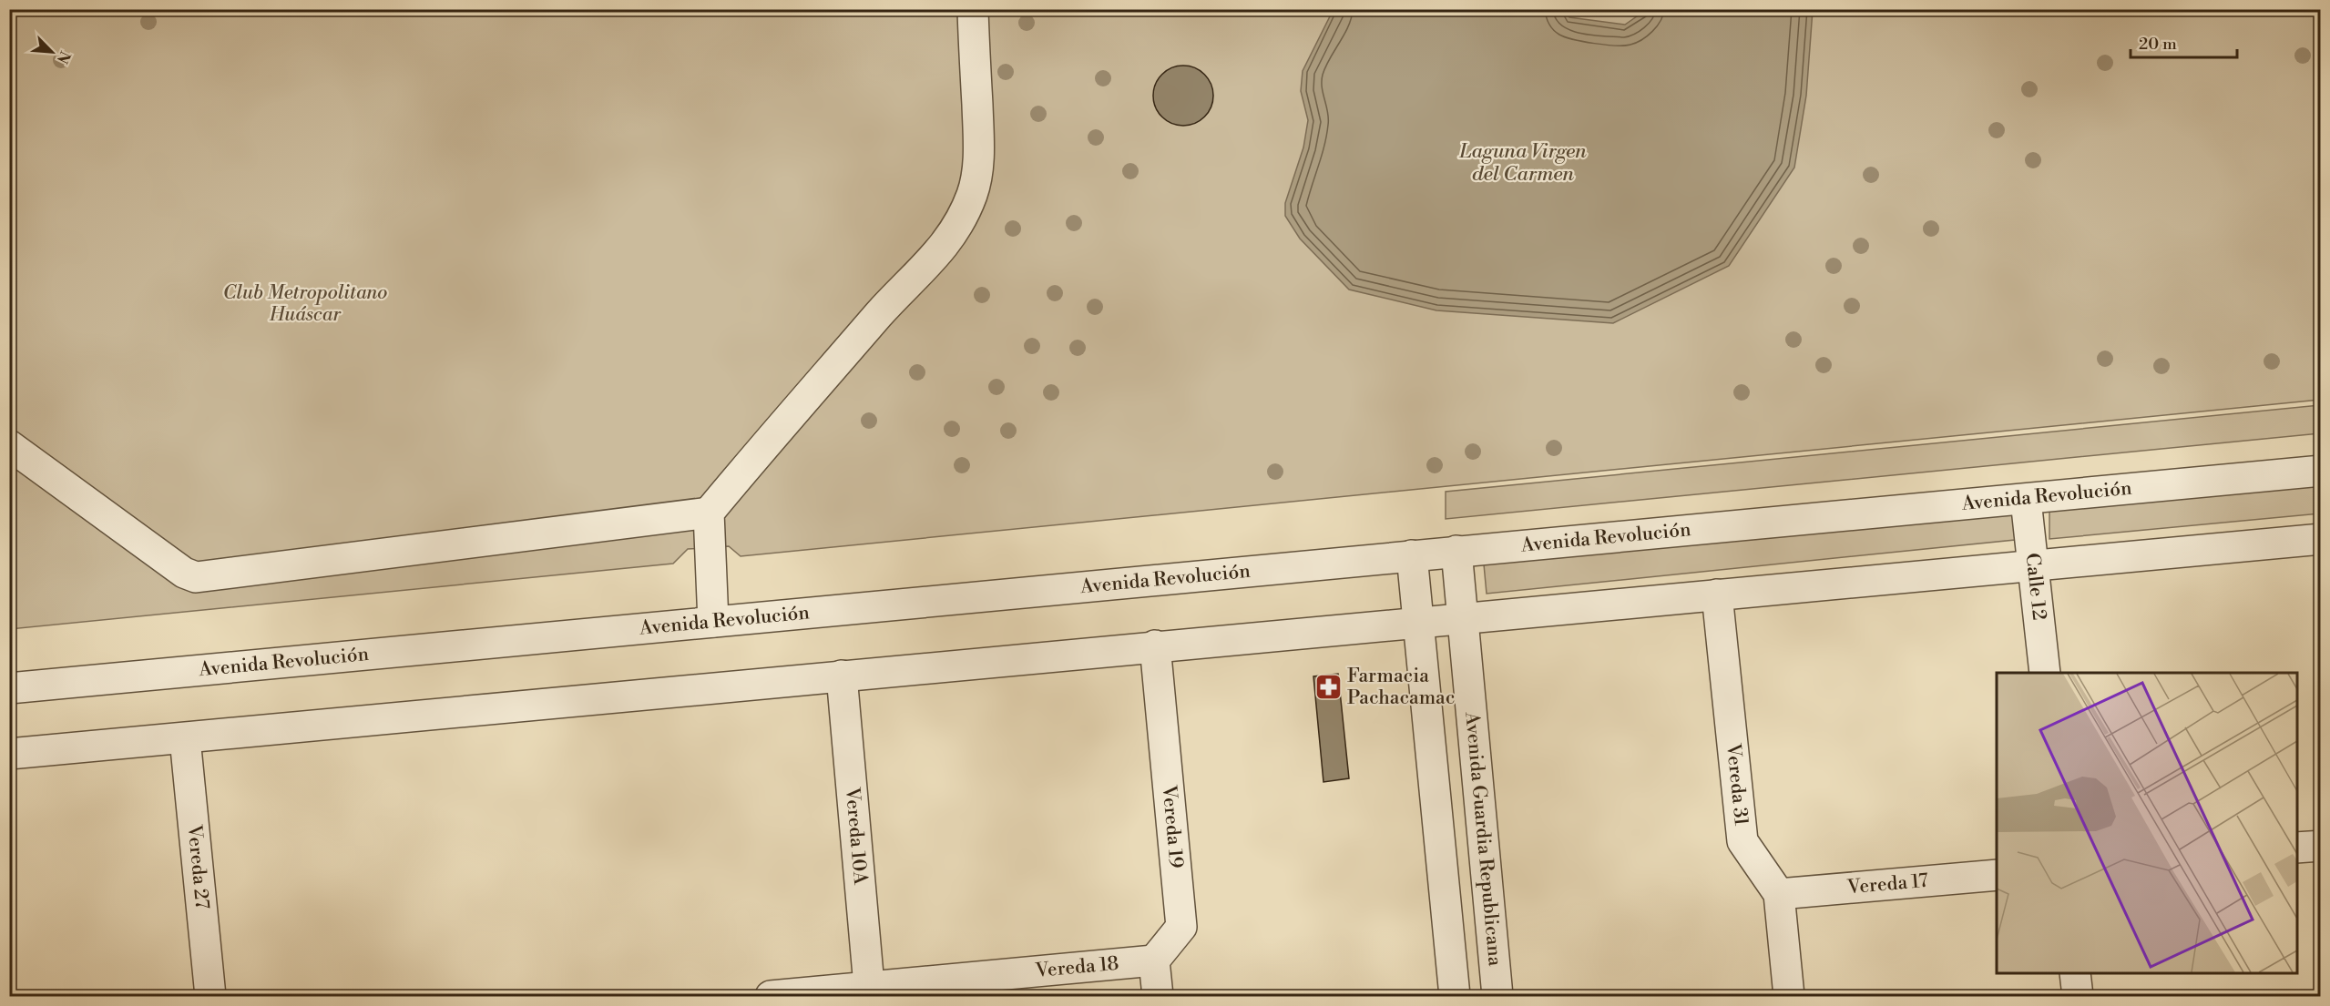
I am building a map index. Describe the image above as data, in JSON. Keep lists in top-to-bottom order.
{
  "streets": {
    "street": [
      "Avenida Revolución",
      "Calle 12",
      "Vereda 31",
      "Vereda 19",
      "Vereda 10A",
      "Avenida Guardia Republicana",
      "Vereda 27",
      "Vereda 17",
      "Vereda 18"
    ]
  },
  "crossings": [
    ["Avenida Revolución", "Calle 12"],
    ["Avenida Revolución", "Avenida Guardia Republicana"],
    ["Vereda 31", "Vereda 17"],
    ["Vereda 19", "Vereda 18"],
    ["Vereda 10A", "Vereda 18"]
  ],
  "water": ["Laguna Virgen del Carmen"],
  "parks": ["Club Metropolitano Huáscar"],
  "places": {
    "pharmacy": ["Farmacia Pachacamac"]
  },
  "scale_bar": "20 m",
  "north": "bottom right"
}
